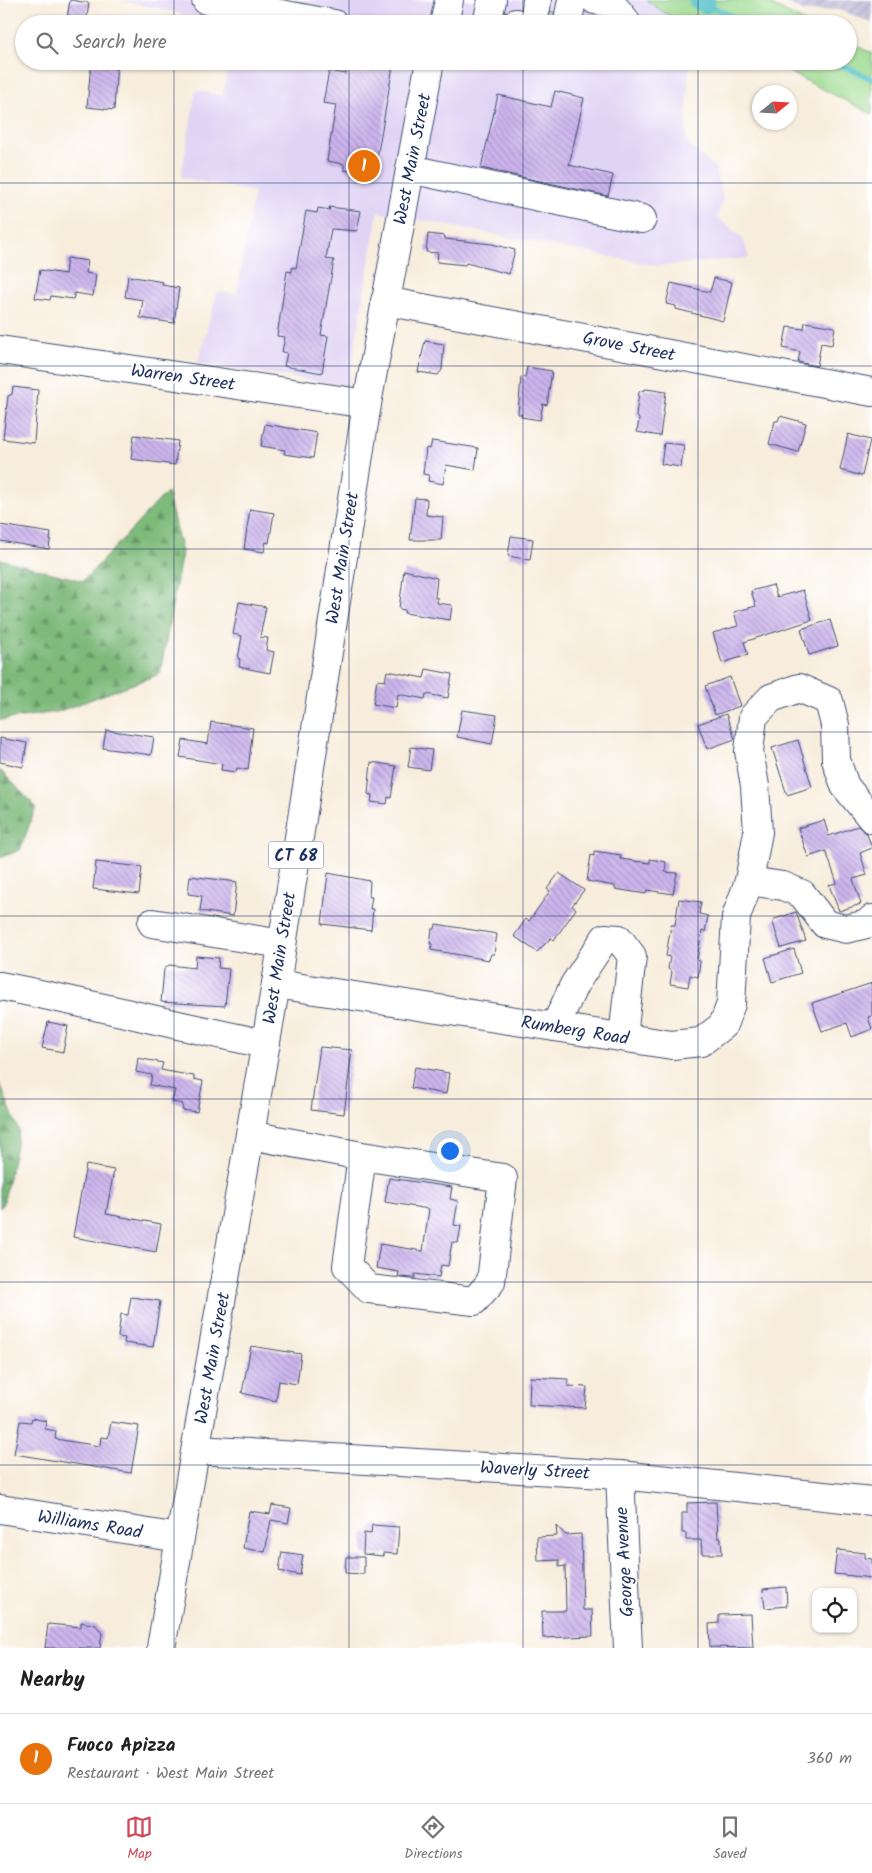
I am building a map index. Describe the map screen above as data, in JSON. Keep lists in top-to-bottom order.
{
  "streets": {
    "street": [
      "West Main Street",
      "Grove Street",
      "Warren Street",
      "CT 68",
      "Rumberg Road",
      "Waverly Street",
      "Williams Road",
      "George Avenue"
    ]
  },
  "crossings": [
    ["West Main Street", "Grove Street"],
    ["West Main Street", "Warren Street"],
    ["West Main Street", "Rumberg Road"],
    ["West Main Street", "Waverly Street"],
    ["West Main Street", "Williams Road"],
    ["Waverly Street", "George Avenue"]
  ],
  "north": "right",
  "page": {
    "search": "Search here",
    "pins": "1",
    "heading": "Nearby",
    "list": [
      {
        "mark": "1",
        "name": "Fuoco Apizza",
        "note": "Restaurant · West Main Street",
        "value": "360 m"
      }
    ],
    "nav": ["Map", "Directions", "Saved"]
  }
}
